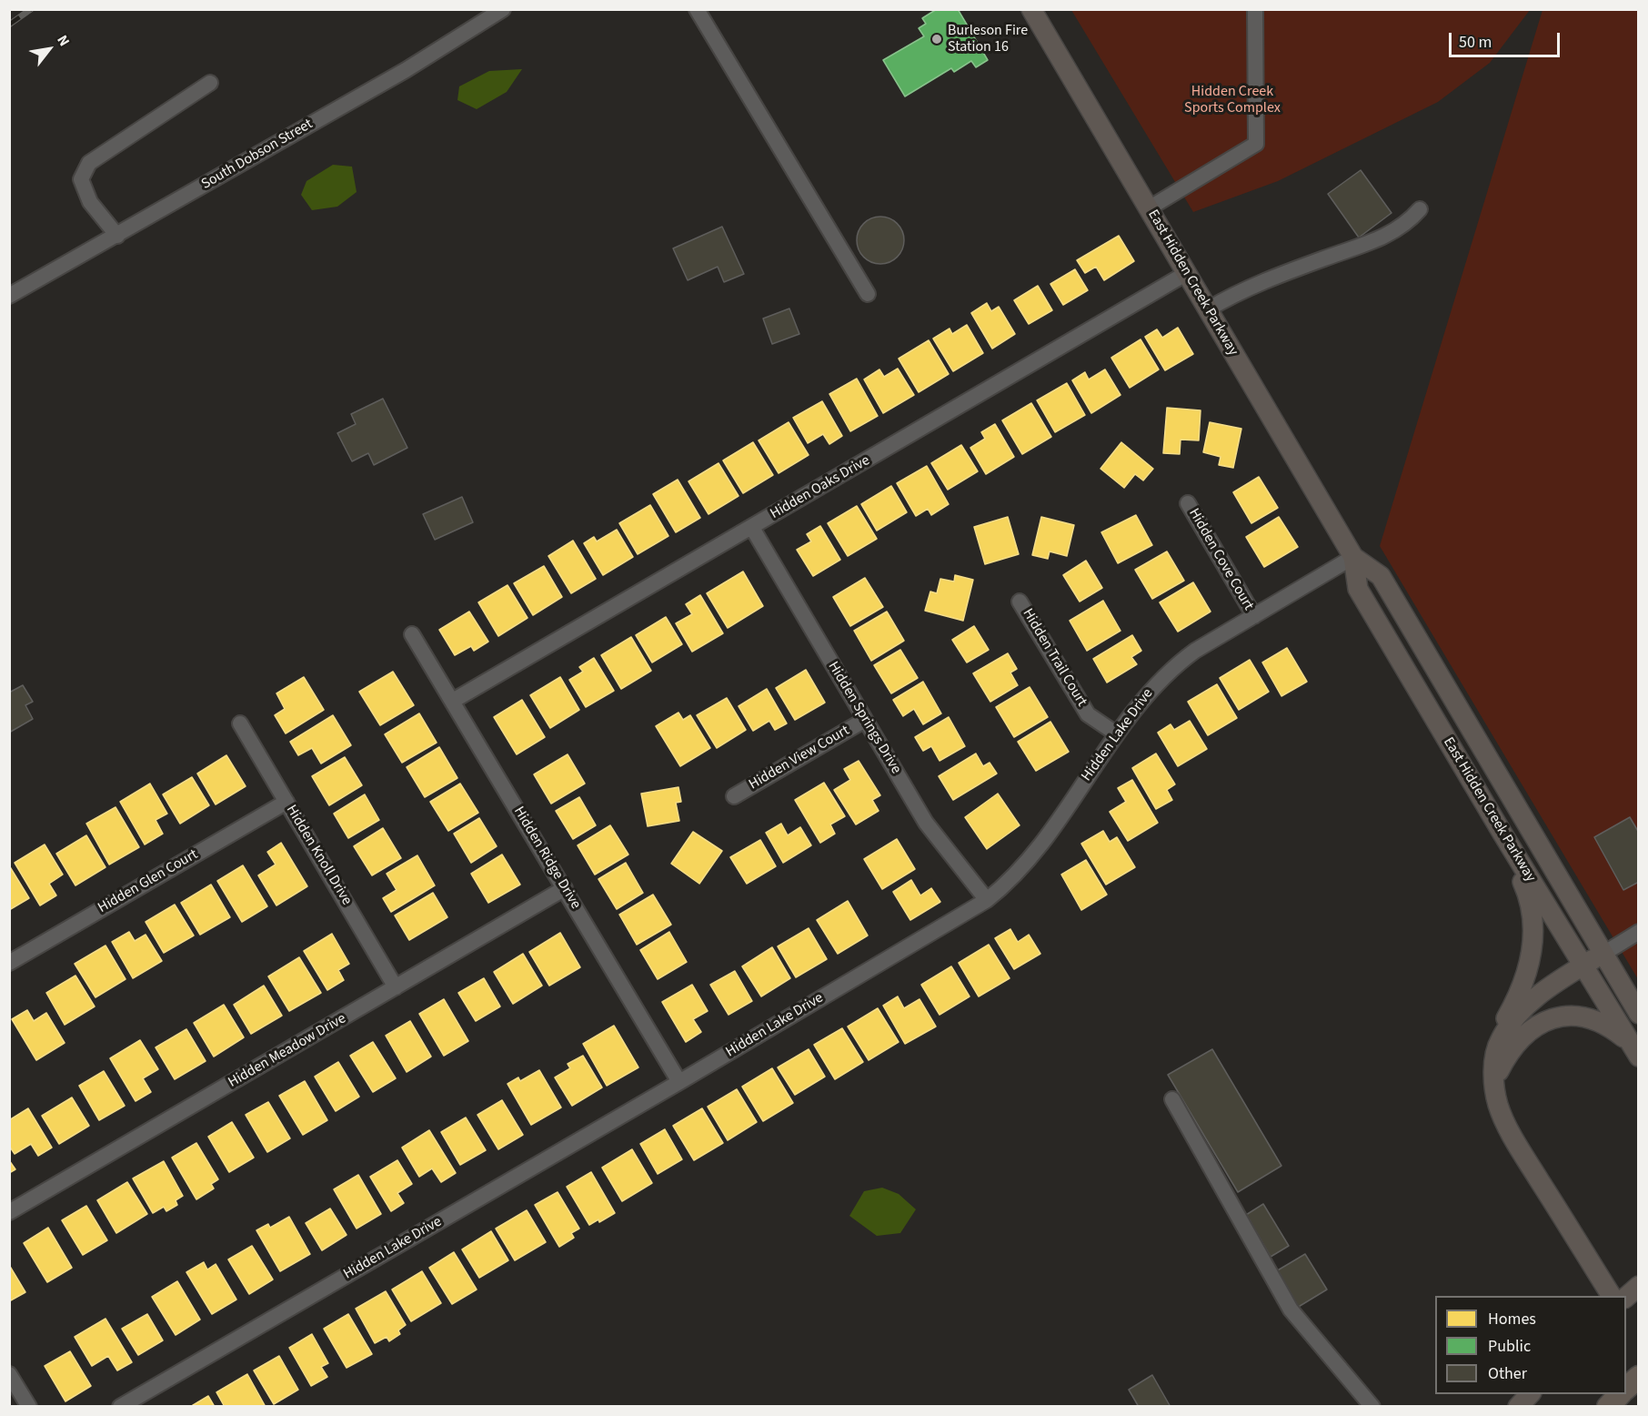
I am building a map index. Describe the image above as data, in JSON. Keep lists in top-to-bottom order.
{
  "streets": {
    "main road": ["East Hidden Creek Parkway"],
    "street": [
      "South Dobson Street",
      "Hidden Oaks Drive",
      "Hidden Cove Court",
      "Hidden Trail Court",
      "Hidden Springs Drive",
      "Hidden Lake Drive",
      "Hidden View Court",
      "Hidden Knoll Drive",
      "Hidden Ridge Drive",
      "Hidden Glen Court",
      "Hidden Meadow Drive"
    ]
  },
  "crossings": [
    ["East Hidden Creek Parkway", "Hidden Oaks Drive"],
    ["East Hidden Creek Parkway", "Hidden Lake Drive"],
    ["Hidden Oaks Drive", "Hidden Springs Drive"],
    ["Hidden Oaks Drive", "Hidden Ridge Drive"],
    ["Hidden Cove Court", "Hidden Lake Drive"],
    ["Hidden Trail Court", "Hidden Lake Drive"],
    ["Hidden Springs Drive", "Hidden Lake Drive"],
    ["Hidden Springs Drive", "Hidden View Court"],
    ["Hidden Lake Drive", "Hidden Ridge Drive"],
    ["Hidden Knoll Drive", "Hidden Glen Court"],
    ["Hidden Knoll Drive", "Hidden Meadow Drive"],
    ["Hidden Ridge Drive", "Hidden Meadow Drive"]
  ],
  "parks": ["Hidden Creek Sports Complex"],
  "places": ["Burleson Fire Station 16"],
  "legend": ["Homes", "Public", "Other"],
  "scale_bar": "50 m",
  "north": "top right"
}
